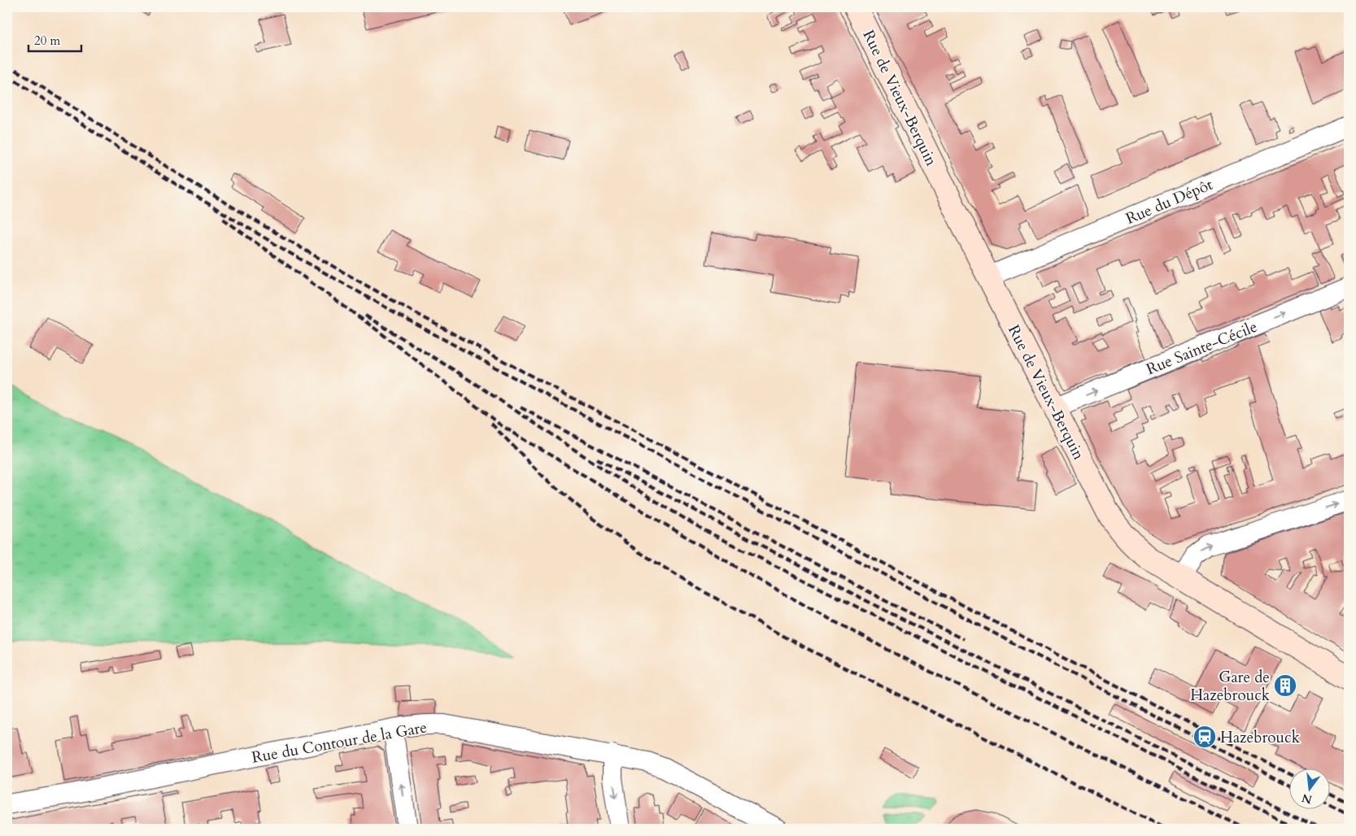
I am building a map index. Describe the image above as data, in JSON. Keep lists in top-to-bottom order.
{
  "streets": {
    "street": [
      "Rue de Vieux-Berquin",
      "Rue du Dépôt",
      "Rue Sainte-Cécile",
      "Rue du Contour de la Gare"
    ]
  },
  "crossings": [
    ["Rue de Vieux-Berquin", "Rue du Dépôt"],
    ["Rue de Vieux-Berquin", "Rue Sainte-Cécile"]
  ],
  "one_way": ["Rue Sainte-Cécile"],
  "places": {
    "building": ["Gare de Hazebrouck"],
    "station": ["Hazebrouck"]
  },
  "scale_bar": "20 m",
  "north": "bottom"
}
